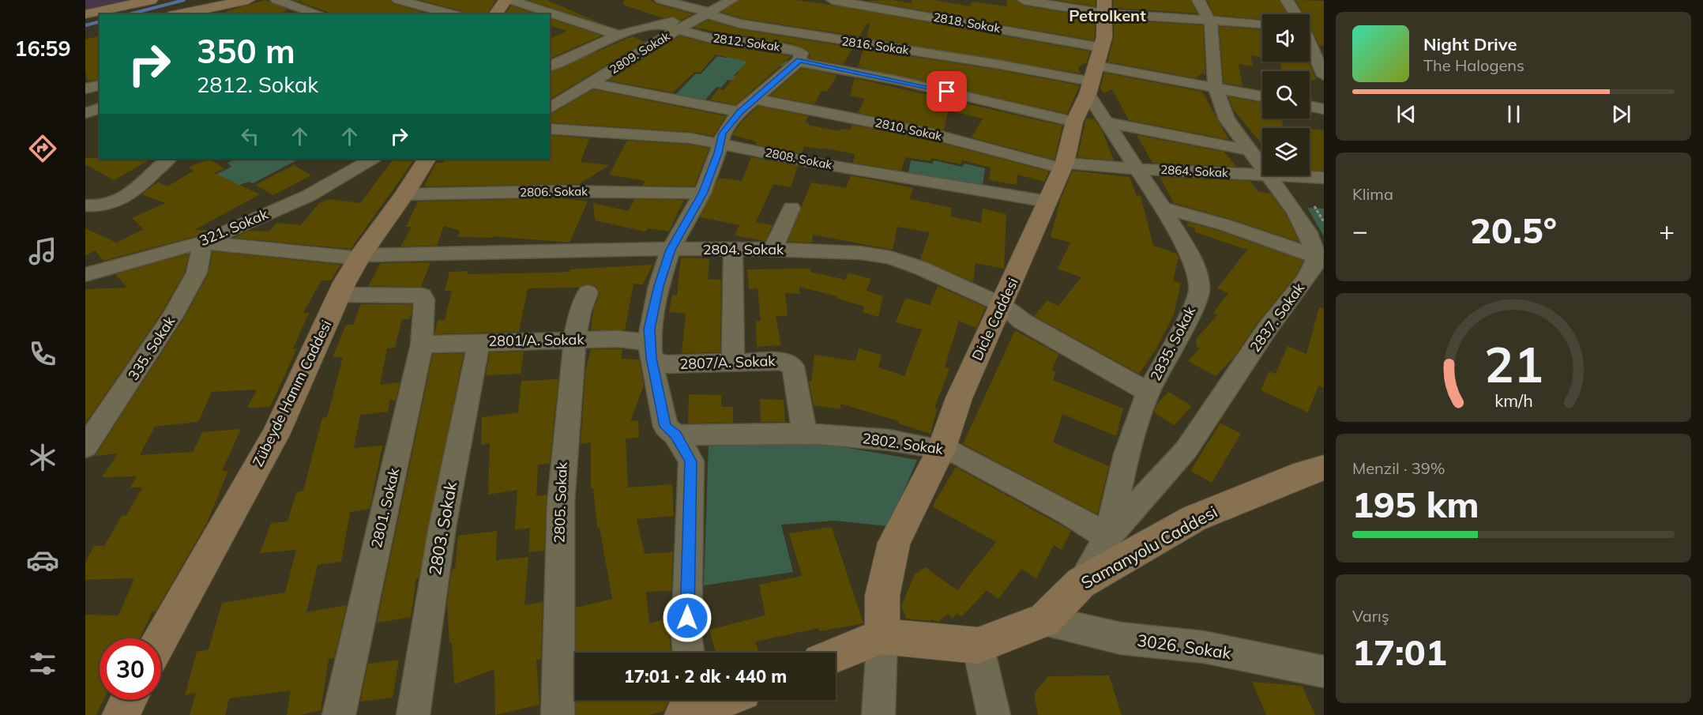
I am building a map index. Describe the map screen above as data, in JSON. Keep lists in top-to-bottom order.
{
  "streets": {
    "street": [
      "2818. Sokak",
      "2812. Sokak",
      "2816. Sokak",
      "2809. Sokak",
      "2810. Sokak",
      "2808. Sokak",
      "2864. Sokak",
      "2806. Sokak",
      "321. Sokak",
      "2804. Sokak",
      "2837. Sokak",
      "Dicle Caddesi",
      "2801/A. Sokak",
      "2835. Sokak",
      "335. Sokak",
      "2807/A. Sokak",
      "Zübeyde Hanım Caddesi",
      "2802. Sokak",
      "2805. Sokak",
      "2801. Sokak",
      "2803. Sokak",
      "Samanyolu Caddesi",
      "3026. Sokak"
    ]
  },
  "crossings": [
    ["2818. Sokak", "2816. Sokak"],
    ["2818. Sokak", "Dicle Caddesi"],
    ["2818. Sokak", "2835. Sokak"],
    ["2812. Sokak", "2809. Sokak"],
    ["2812. Sokak", "Dicle Caddesi"],
    ["2816. Sokak", "2809. Sokak"],
    ["2816. Sokak", "Dicle Caddesi"],
    ["2816. Sokak", "2835. Sokak"],
    ["2809. Sokak", "2810. Sokak"],
    ["2810. Sokak", "2864. Sokak"],
    ["2810. Sokak", "Dicle Caddesi"],
    ["2808. Sokak", "Dicle Caddesi"],
    ["2864. Sokak", "Dicle Caddesi"],
    ["2864. Sokak", "2835. Sokak"],
    ["2806. Sokak", "Zübeyde Hanım Caddesi"],
    ["321. Sokak", "2804. Sokak"],
    ["321. Sokak", "335. Sokak"],
    ["2804. Sokak", "Dicle Caddesi"],
    ["2804. Sokak", "2835. Sokak"],
    ["2804. Sokak", "335. Sokak"],
    ["2804. Sokak", "Zübeyde Hanım Caddesi"],
    ["2837. Sokak", "2835. Sokak"],
    ["2837. Sokak", "2802. Sokak"],
    ["Dicle Caddesi", "2835. Sokak"],
    ["Dicle Caddesi", "2802. Sokak"],
    ["Dicle Caddesi", "Samanyolu Caddesi"],
    ["2801/A. Sokak", "2807/A. Sokak"],
    ["2801/A. Sokak", "2805. Sokak"],
    ["2801/A. Sokak", "2801. Sokak"],
    ["2801/A. Sokak", "2803. Sokak"],
    ["2835. Sokak", "2802. Sokak"],
    ["2835. Sokak", "Samanyolu Caddesi"],
    ["2807/A. Sokak", "2802. Sokak"],
    ["Zübeyde Hanım Caddesi", "2801. Sokak"],
    ["Samanyolu Caddesi", "3026. Sokak"]
  ],
  "districts": ["Petrolkent"],
  "page": {
    "tabs": "16:59",
    "turn": ["350 m", "2812. Sokak"],
    "song": ["Night Drive", "The Halogens"],
    "tile": [
      "Klima",
      ["Menzil · 39%", "195 km"],
      ["Varış", "17:01"]
    ],
    "heat": ["−", "20.5°", "+"],
    "limit": "30",
    "trip": "17:01 · 2 dk · 440 m",
    "gauge": ["21", "km/h"]
  }
}
